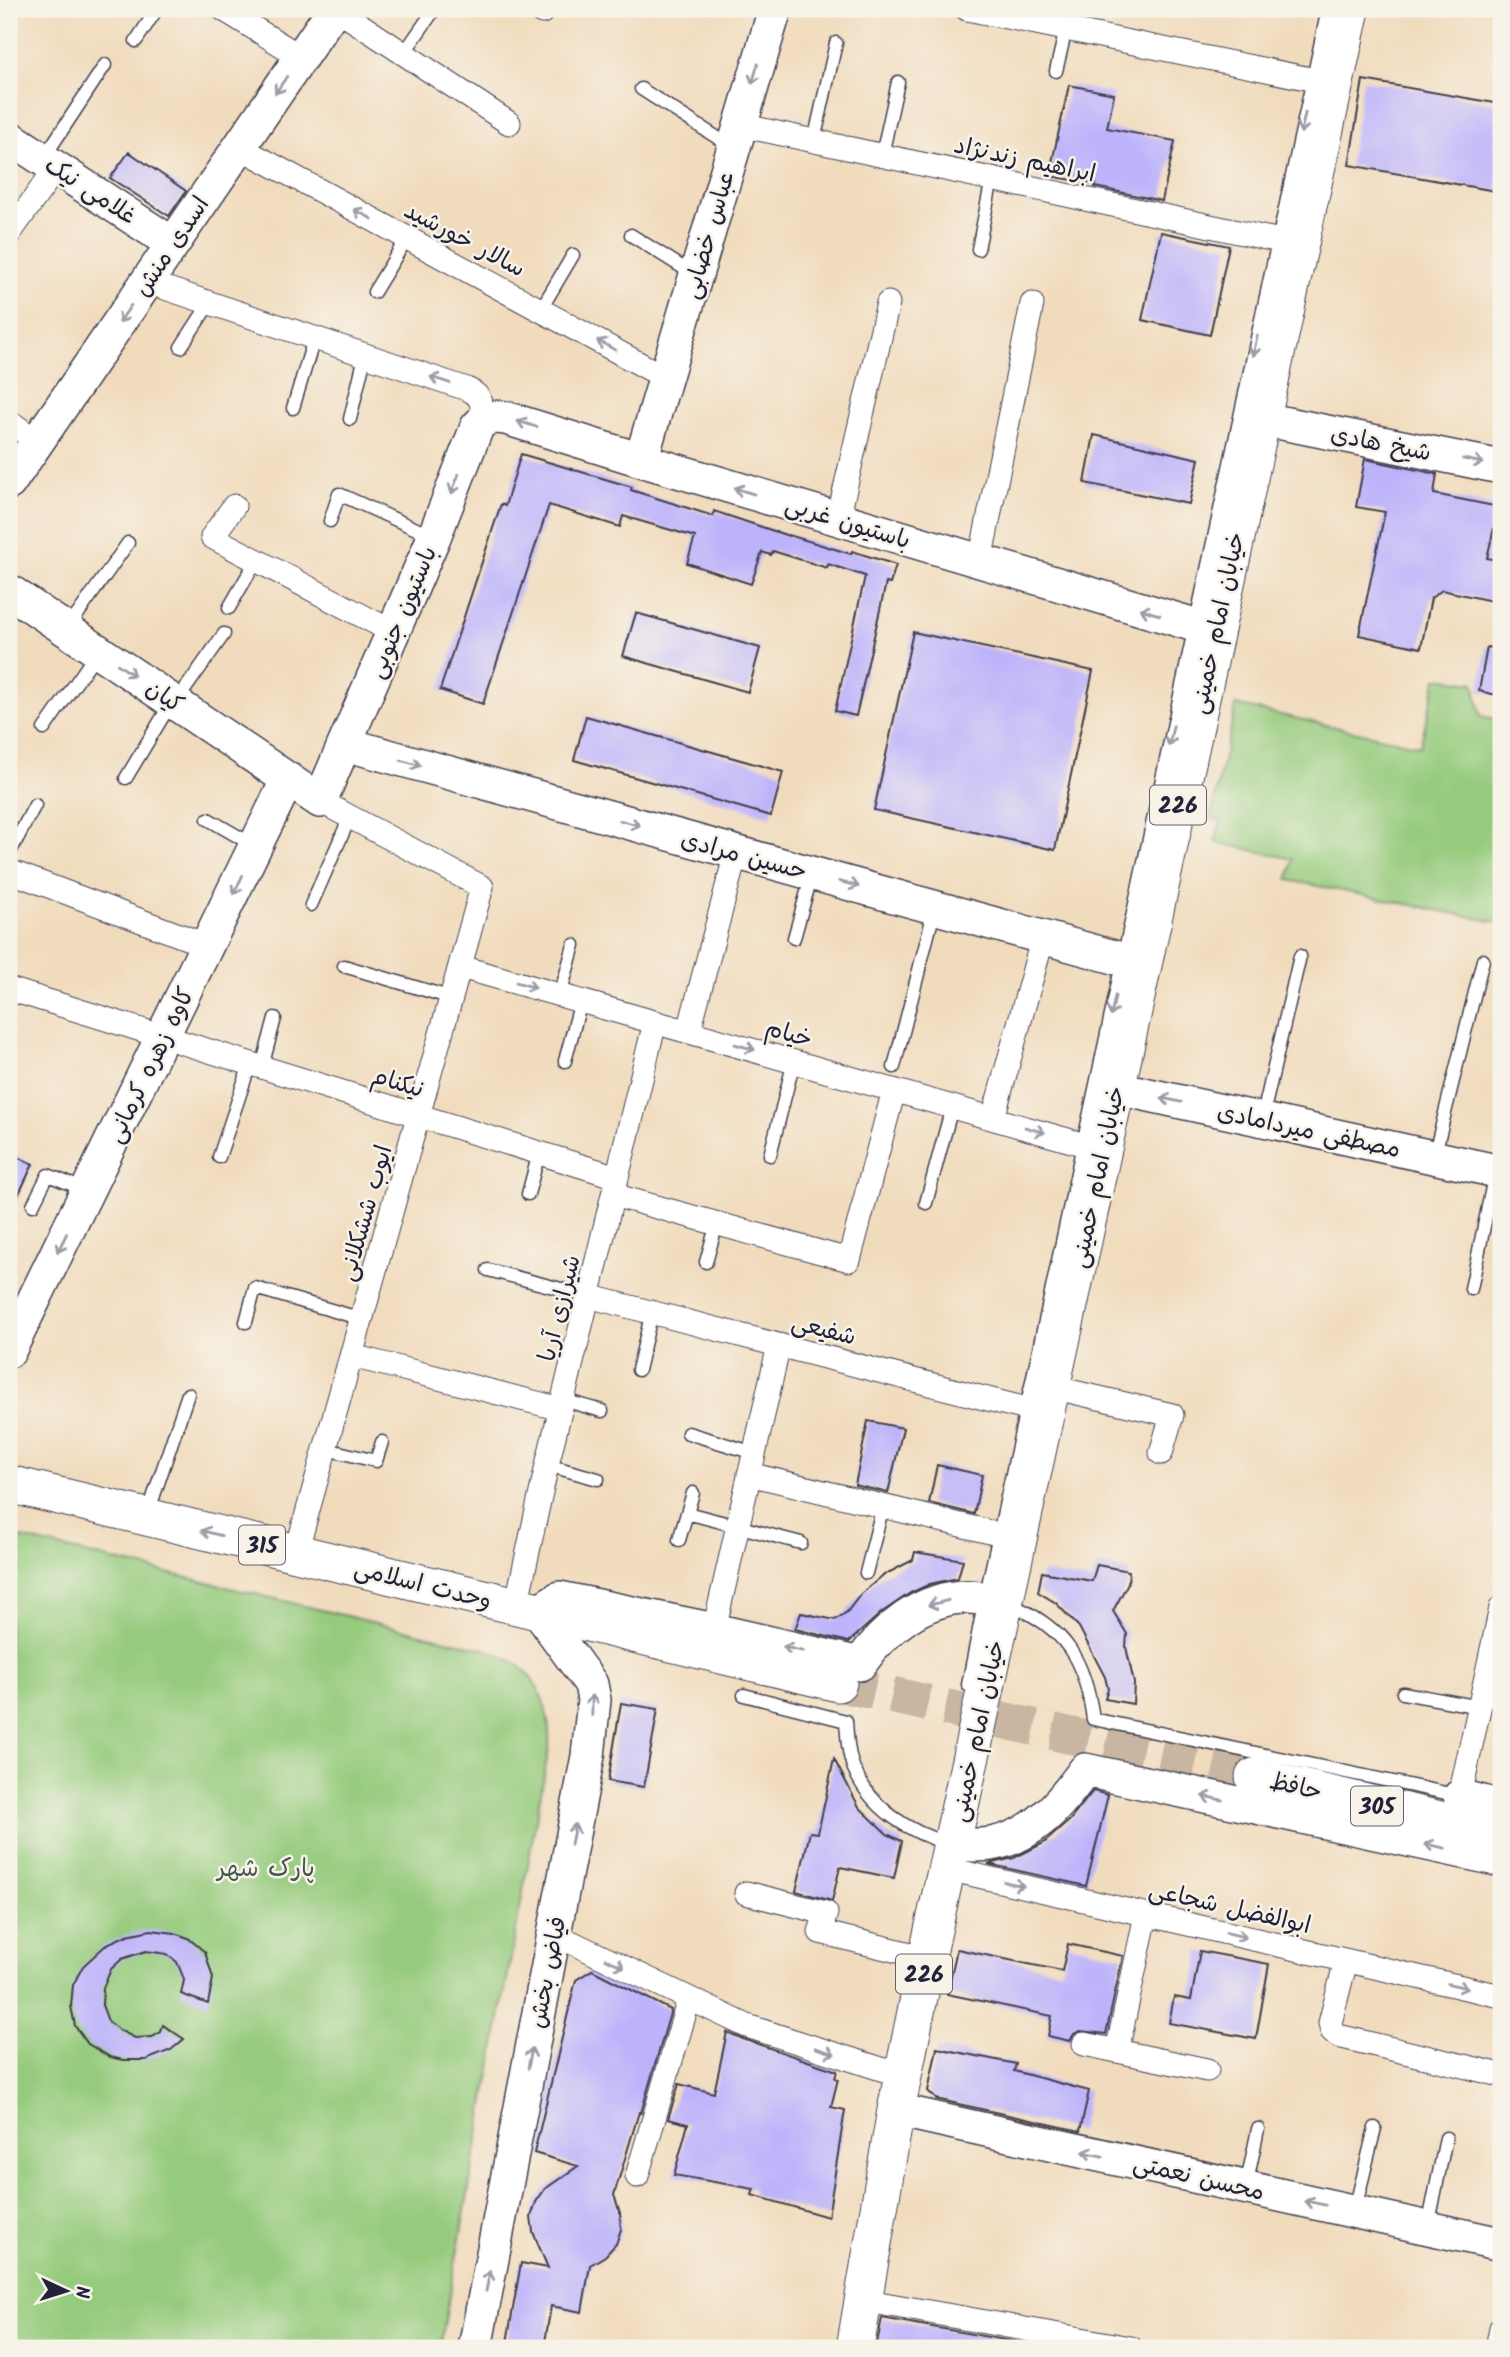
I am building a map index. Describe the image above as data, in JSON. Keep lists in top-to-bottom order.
{
  "streets": {
    "main road": [
      "خیابان امام خمینی",
      "226",
      "315",
      "وحدت اسلامی",
      "حافظ",
      "305"
    ],
    "street": [
      "ابراهیم زندنژاد",
      "غلامی نیک",
      "عباس خضابی",
      "سالار خورشید",
      "اسدی منش",
      "شیخ هادی",
      "باستیون غربی",
      "باستیون جنوبی",
      "کیان",
      "حسین مرادی",
      "خیام",
      "کاوه زهره کرمانی",
      "نیکنام",
      "مصطفی میردامادی",
      "ایوب ششکلانی",
      "شیرازی آریا",
      "شفیعی",
      "ابوالفضل شجاعی",
      "فیاض بخش",
      "محسن نعمتی"
    ]
  },
  "crossings": [
    ["ابراهیم زندنژاد", "عباس خضابی"],
    ["ابراهیم زندنژاد", "خیابان امام خمینی"],
    ["غلامی نیک", "اسدی منش"],
    ["عباس خضابی", "سالار خورشید"],
    ["عباس خضابی", "باستیون غربی"],
    ["سالار خورشید", "اسدی منش"],
    ["شیخ هادی", "خیابان امام خمینی"],
    ["باستیون غربی", "باستیون جنوبی"],
    ["باستیون غربی", "خیابان امام خمینی"],
    ["باستیون جنوبی", "کیان"],
    ["باستیون جنوبی", "حسین مرادی"],
    ["خیابان امام خمینی", "حسین مرادی"],
    ["خیابان امام خمینی", "خیام"],
    ["خیابان امام خمینی", "مصطفی میردامادی"],
    ["خیابان امام خمینی", "شفیعی"],
    ["خیابان امام خمینی", "305"],
    ["خیابان امام خمینی", "ابوالفضل شجاعی"],
    ["خیابان امام خمینی", "محسن نعمتی"],
    ["کیان", "کاوه زهره کرمانی"],
    ["خیام", "نیکنام"],
    ["خیام", "ایوب ششکلانی"],
    ["خیام", "شیرازی آریا"],
    ["کاوه زهره کرمانی", "نیکنام"],
    ["نیکنام", "ایوب ششکلانی"],
    ["نیکنام", "شیرازی آریا"],
    ["ایوب ششکلانی", "وحدت اسلامی"],
    ["شیرازی آریا", "شفیعی"],
    ["شیرازی آریا", "وحدت اسلامی"],
    ["شیرازی آریا", "فیاض بخش"],
    ["وحدت اسلامی", "فیاض بخش"],
    ["305", "ابوالفضل شجاعی"]
  ],
  "one_way": [
    "اسدی منش",
    "شیخ هادی",
    "باستیون غربی",
    "حسین مرادی",
    "خیام",
    "کاوه زهره کرمانی",
    "مصطفی میردامادی"
  ],
  "parks": ["پارک شهر"],
  "north": "right"
}
